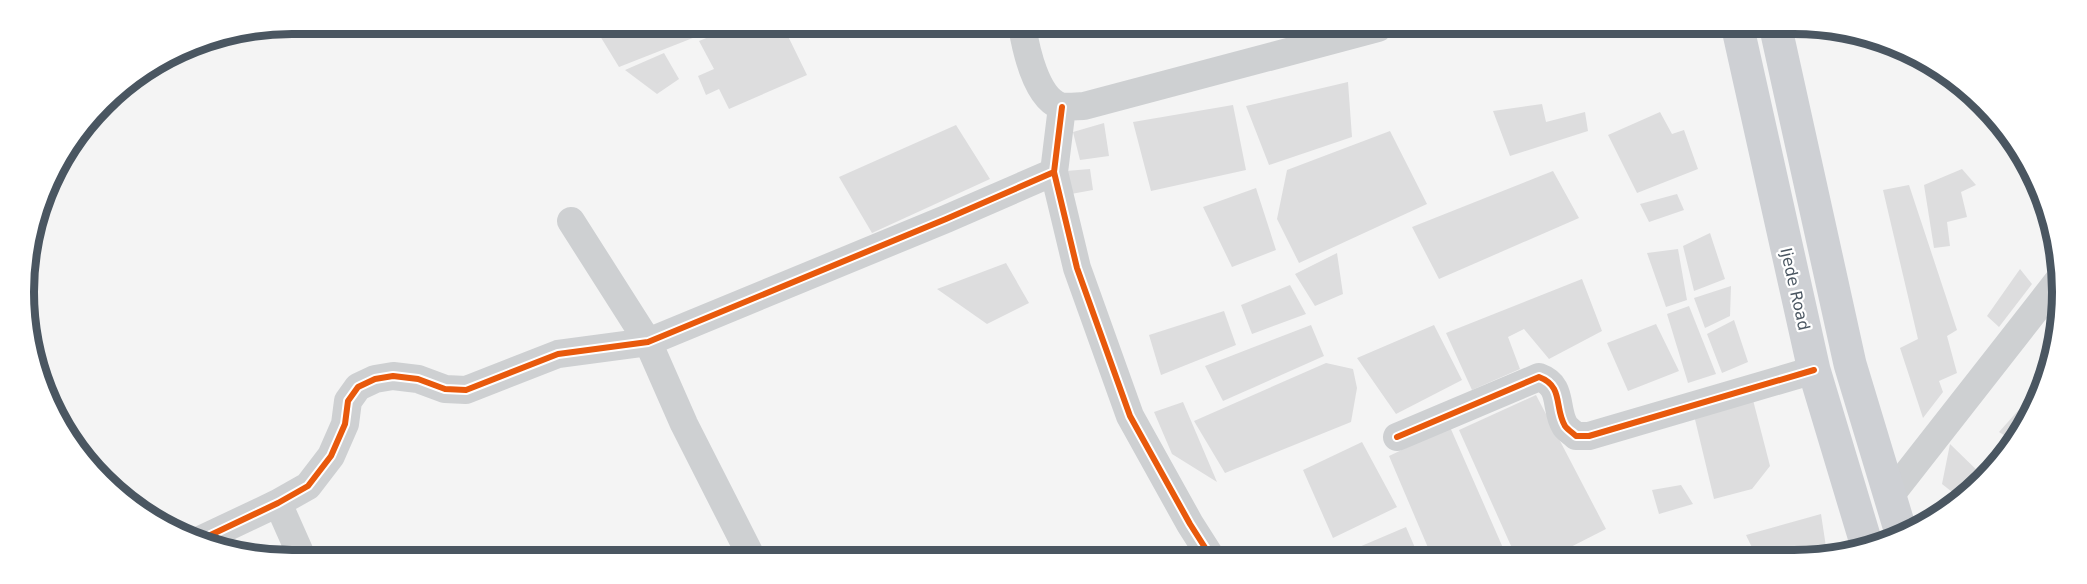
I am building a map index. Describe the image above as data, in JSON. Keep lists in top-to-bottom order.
{
  "streets": {
    "main road": ["Ijede Road"]
  }
}
